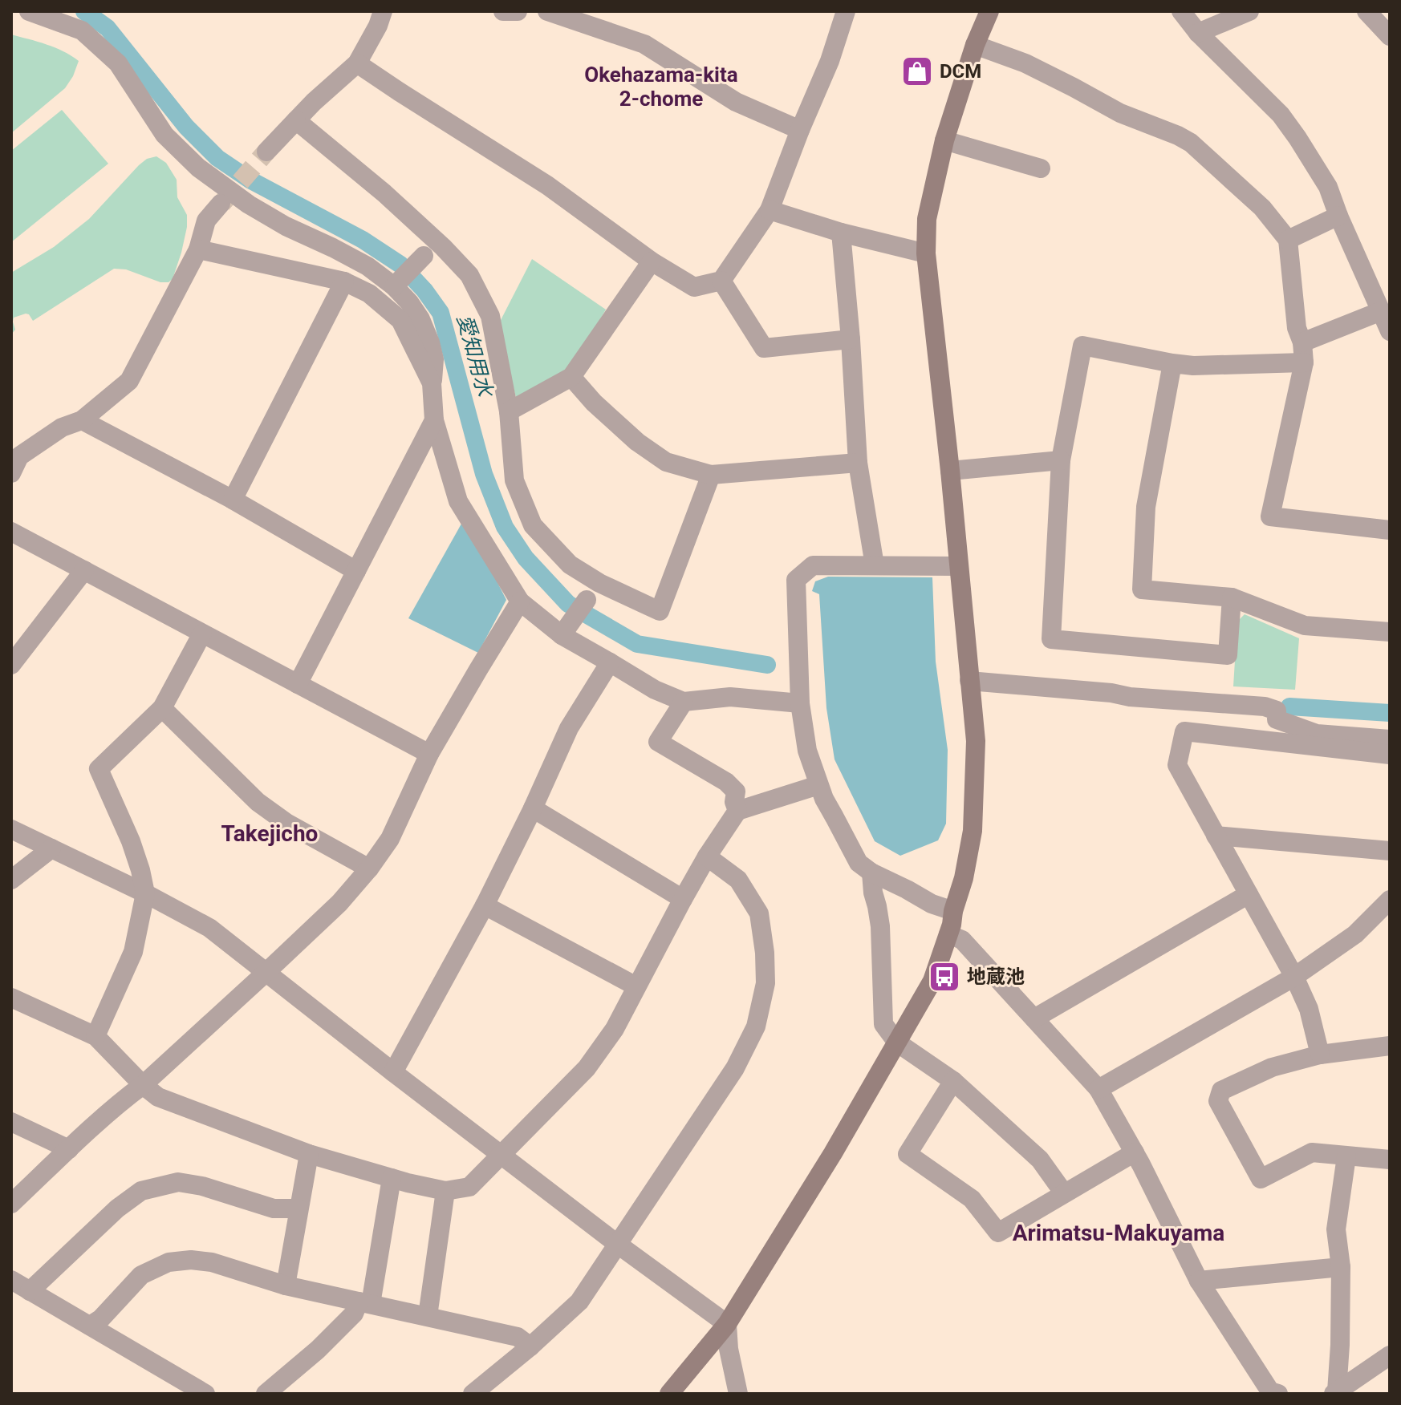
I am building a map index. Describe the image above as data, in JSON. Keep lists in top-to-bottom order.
{
  "districts": ["Okehazama-kita 2-chome", "Takejicho", "Arimatsu-Makuyama"],
  "water": ["愛知用水"],
  "places": {
    "shop": ["DCM"],
    "bus stop": ["地蔵池"]
  }
}
